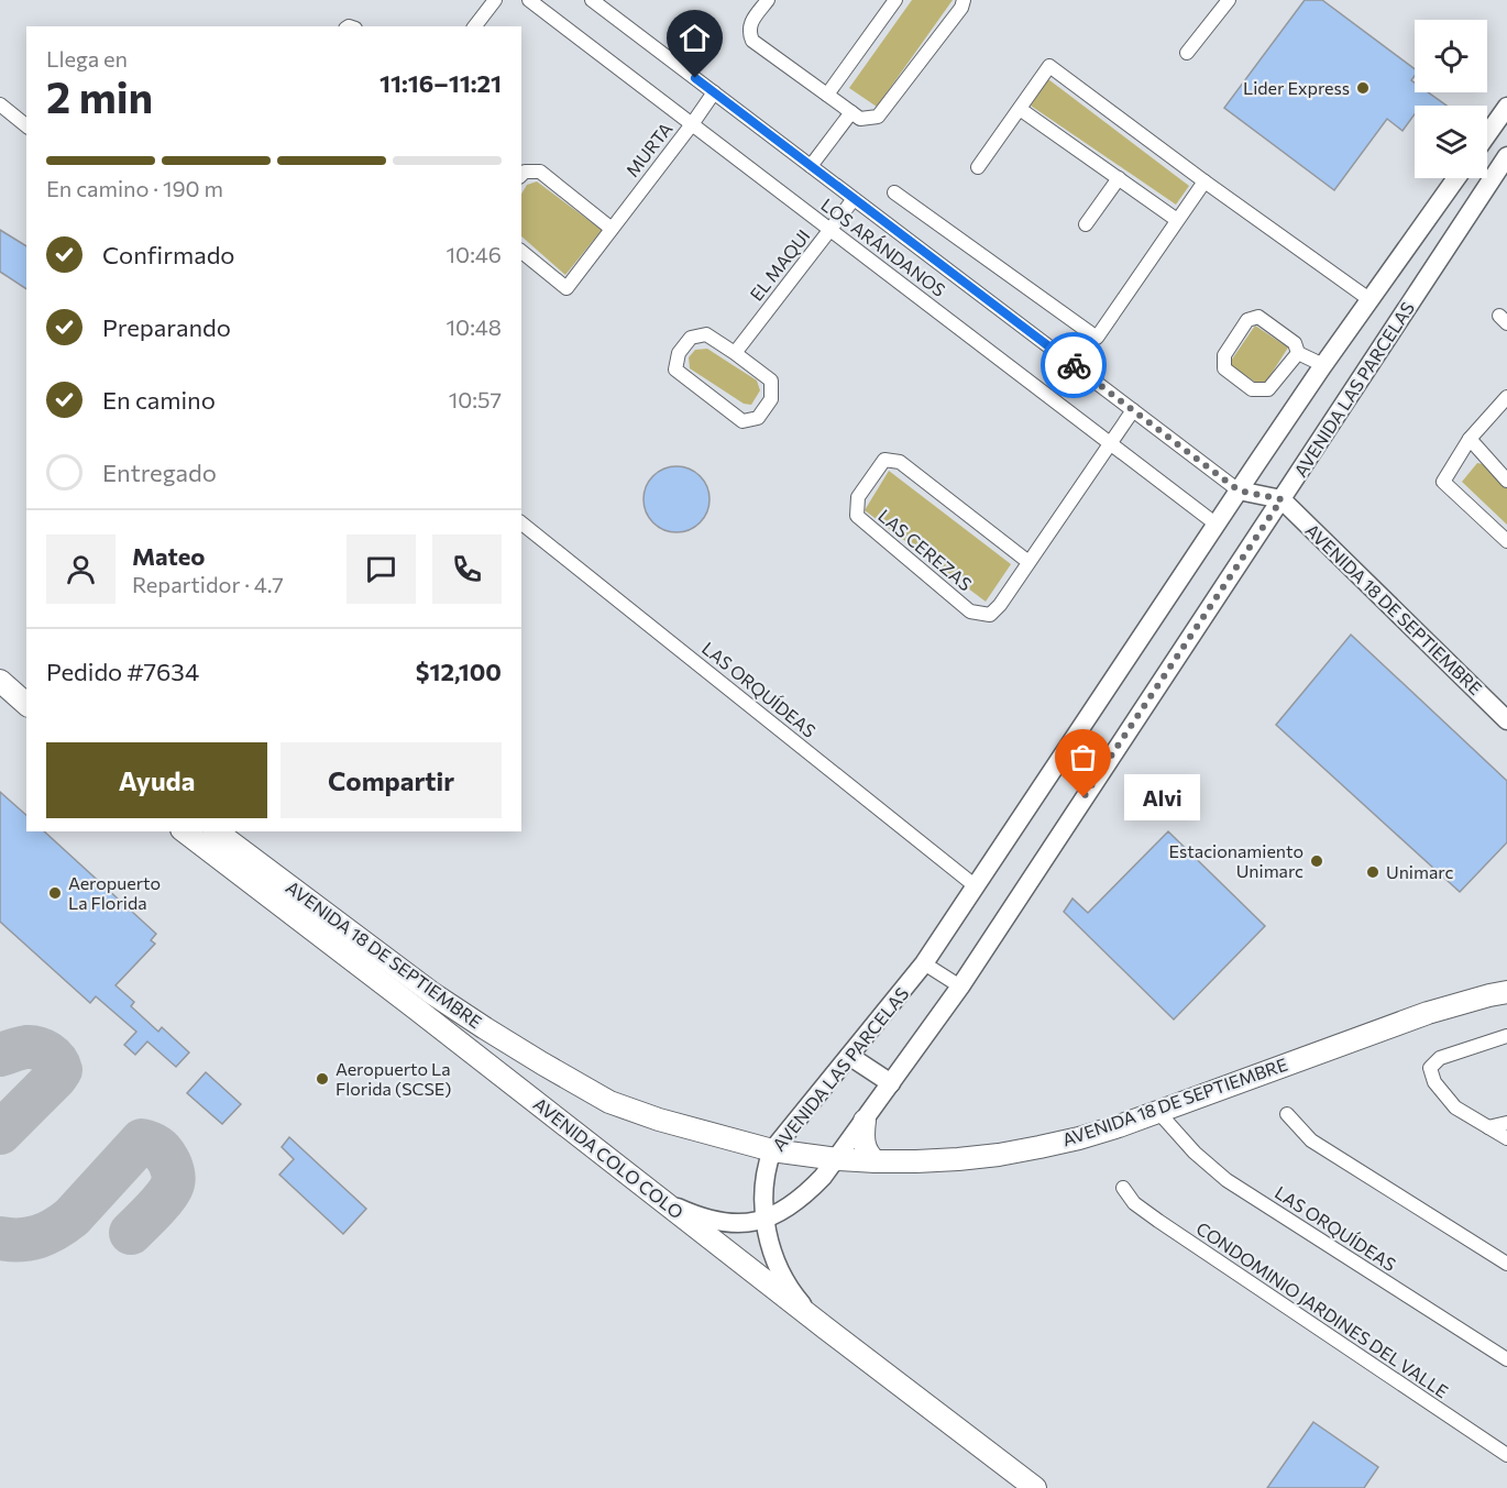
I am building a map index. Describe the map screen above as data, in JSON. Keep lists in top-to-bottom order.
{
  "streets": {
    "main road": ["AVENIDA LAS PARCELAS", "AVENIDA 18 DE SEPTIEMBRE", "AVENIDA COLO COLO"],
    "street": [
      "MURTA",
      "LOS ARÁNDANOS",
      "EL MAQUI",
      "LAS CEREZAS",
      "LAS ORQUÍDEAS",
      "CONDOMINIO JARDINES DEL VALLE"
    ]
  },
  "crossings": [
    ["MURTA", "LOS ARÁNDANOS"],
    ["LOS ARÁNDANOS", "EL MAQUI"],
    ["LOS ARÁNDANOS", "AVENIDA LAS PARCELAS"],
    ["LOS ARÁNDANOS", "LAS CEREZAS"],
    ["AVENIDA LAS PARCELAS", "AVENIDA 18 DE SEPTIEMBRE"],
    ["AVENIDA LAS PARCELAS", "LAS ORQUÍDEAS"],
    ["AVENIDA LAS PARCELAS", "AVENIDA COLO COLO"],
    ["AVENIDA 18 DE SEPTIEMBRE", "LAS ORQUÍDEAS"]
  ],
  "places": [
    "Lider Express",
    "Alvi",
    "Estacionamiento Unimarc",
    "Unimarc",
    "Aeropuerto La Florida",
    "Aeropuerto La Florida (SCSE)"
  ],
  "page": {
    "heading": ["2 min", "Llega en", "11:16–11:21"],
    "panel": [
      "Mateo",
      "Repartidor · 4.7",
      "Pedido #7634",
      "$12,100"
    ],
    "bar": "En camino · 190 m",
    "list": [
      ["Confirmado", "10:46"],
      ["Preparando", "10:48"],
      ["En camino", "10:57"],
      "Entregado"
    ],
    "buttons": ["Ayuda", "Compartir"],
    "bubble": "Alvi"
  }
}
